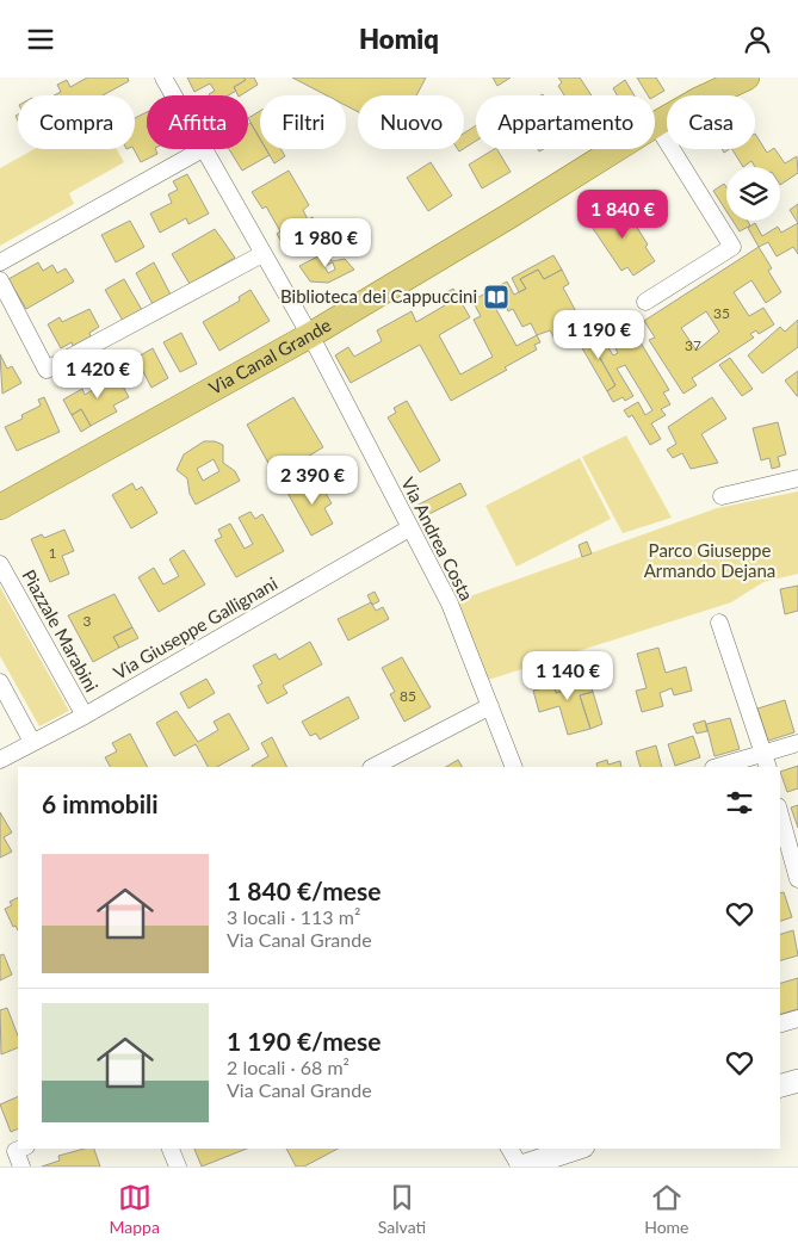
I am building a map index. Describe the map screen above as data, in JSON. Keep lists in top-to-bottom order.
{
  "streets": {
    "main road": ["Via Canal Grande"],
    "street": ["Via Andrea Costa", "Via Giuseppe Gallignani", "Piazzale Marabini"]
  },
  "crossings": [
    ["Via Canal Grande", "Via Andrea Costa"],
    ["Via Andrea Costa", "Via Giuseppe Gallignani"],
    ["Via Giuseppe Gallignani", "Piazzale Marabini"]
  ],
  "parks": ["Parco Giuseppe Armando Dejana"],
  "places": {
    "library": ["Biblioteca dei Cappuccini"]
  },
  "house_numbers": [
    "35",
    "37",
    "1",
    "3",
    "85"
  ],
  "page": {
    "header": "Homiq",
    "chip": [
      "Compra",
      "Affitta",
      "Filtri",
      "Nuovo",
      "Appartamento",
      "Casa"
    ],
    "price": [
      "1 840 €",
      "1 980 €",
      "1 190 €",
      "1 420 €",
      "2 390 €",
      "1 140 €"
    ],
    "heading": "6 immobili",
    "list": [
      {
        "name": "1 840 €/mese",
        "note": "3 locali · 113 m² · Via Canal Grande"
      },
      {
        "name": "1 190 €/mese",
        "note": "2 locali · 68 m² · Via Canal Grande"
      }
    ],
    "tabs": ["Mappa", "Salvati", "Home"]
  }
}
